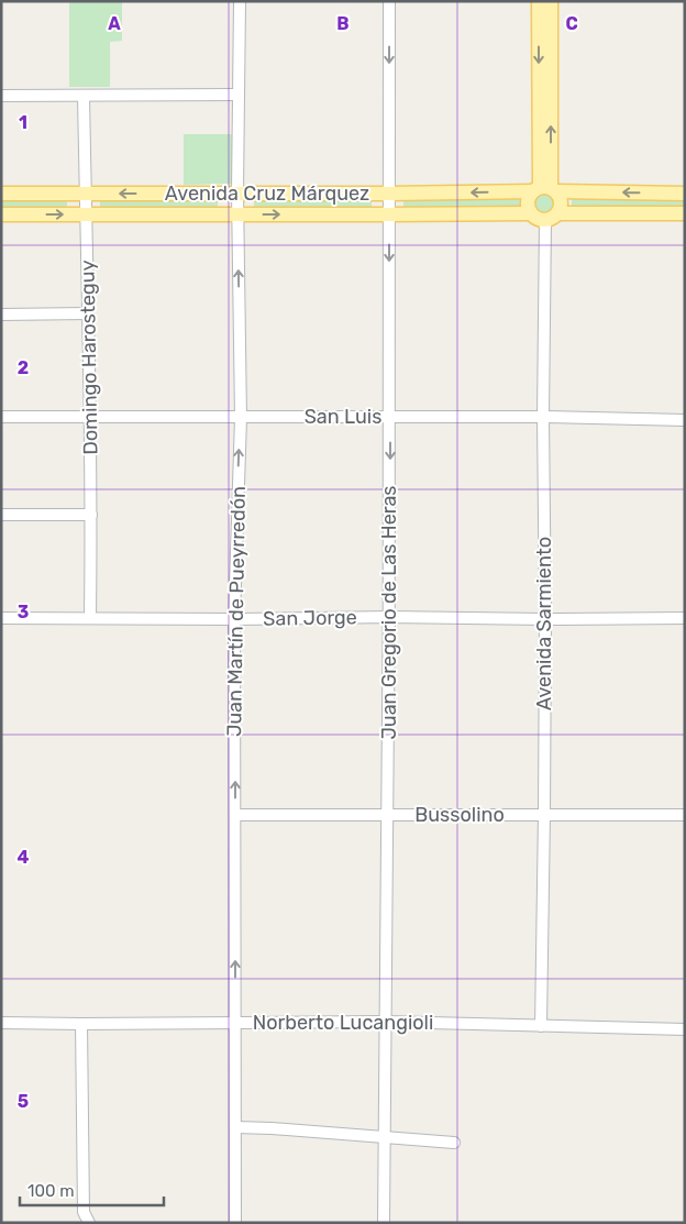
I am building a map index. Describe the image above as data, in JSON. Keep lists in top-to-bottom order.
{
  "streets": {
    "main road": ["Avenida Cruz Márquez"],
    "street": [
      "Domingo Harosteguy",
      "San Luis",
      "Juan Martín de Pueyrredón",
      "Juan Gregorio de Las Heras",
      "San Jorge",
      "Avenida Sarmiento",
      "Bussolino",
      "Norberto Lucangioli"
    ]
  },
  "crossings": [
    ["Avenida Cruz Márquez", "Domingo Harosteguy"],
    ["Avenida Cruz Márquez", "Juan Martín de Pueyrredón"],
    ["Avenida Cruz Márquez", "Juan Gregorio de Las Heras"],
    ["Avenida Cruz Márquez", "Avenida Sarmiento"],
    ["Domingo Harosteguy", "San Luis"],
    ["Domingo Harosteguy", "San Jorge"],
    ["San Luis", "Juan Martín de Pueyrredón"],
    ["San Luis", "Juan Gregorio de Las Heras"],
    ["San Luis", "Avenida Sarmiento"],
    ["Juan Martín de Pueyrredón", "San Jorge"],
    ["Juan Martín de Pueyrredón", "Bussolino"],
    ["Juan Martín de Pueyrredón", "Norberto Lucangioli"],
    ["Juan Gregorio de Las Heras", "San Jorge"],
    ["Juan Gregorio de Las Heras", "Bussolino"],
    ["Juan Gregorio de Las Heras", "Norberto Lucangioli"],
    ["San Jorge", "Avenida Sarmiento"],
    ["Avenida Sarmiento", "Bussolino"],
    ["Avenida Sarmiento", "Norberto Lucangioli"]
  ],
  "one_way": ["Juan Martín de Pueyrredón", "Juan Gregorio de Las Heras"],
  "scale_bar": "100 m",
  "grid": {
    "columns": ["A", "B", "C"],
    "rows": [
      "1",
      "2",
      "3",
      "4",
      "5"
    ]
  }
}
